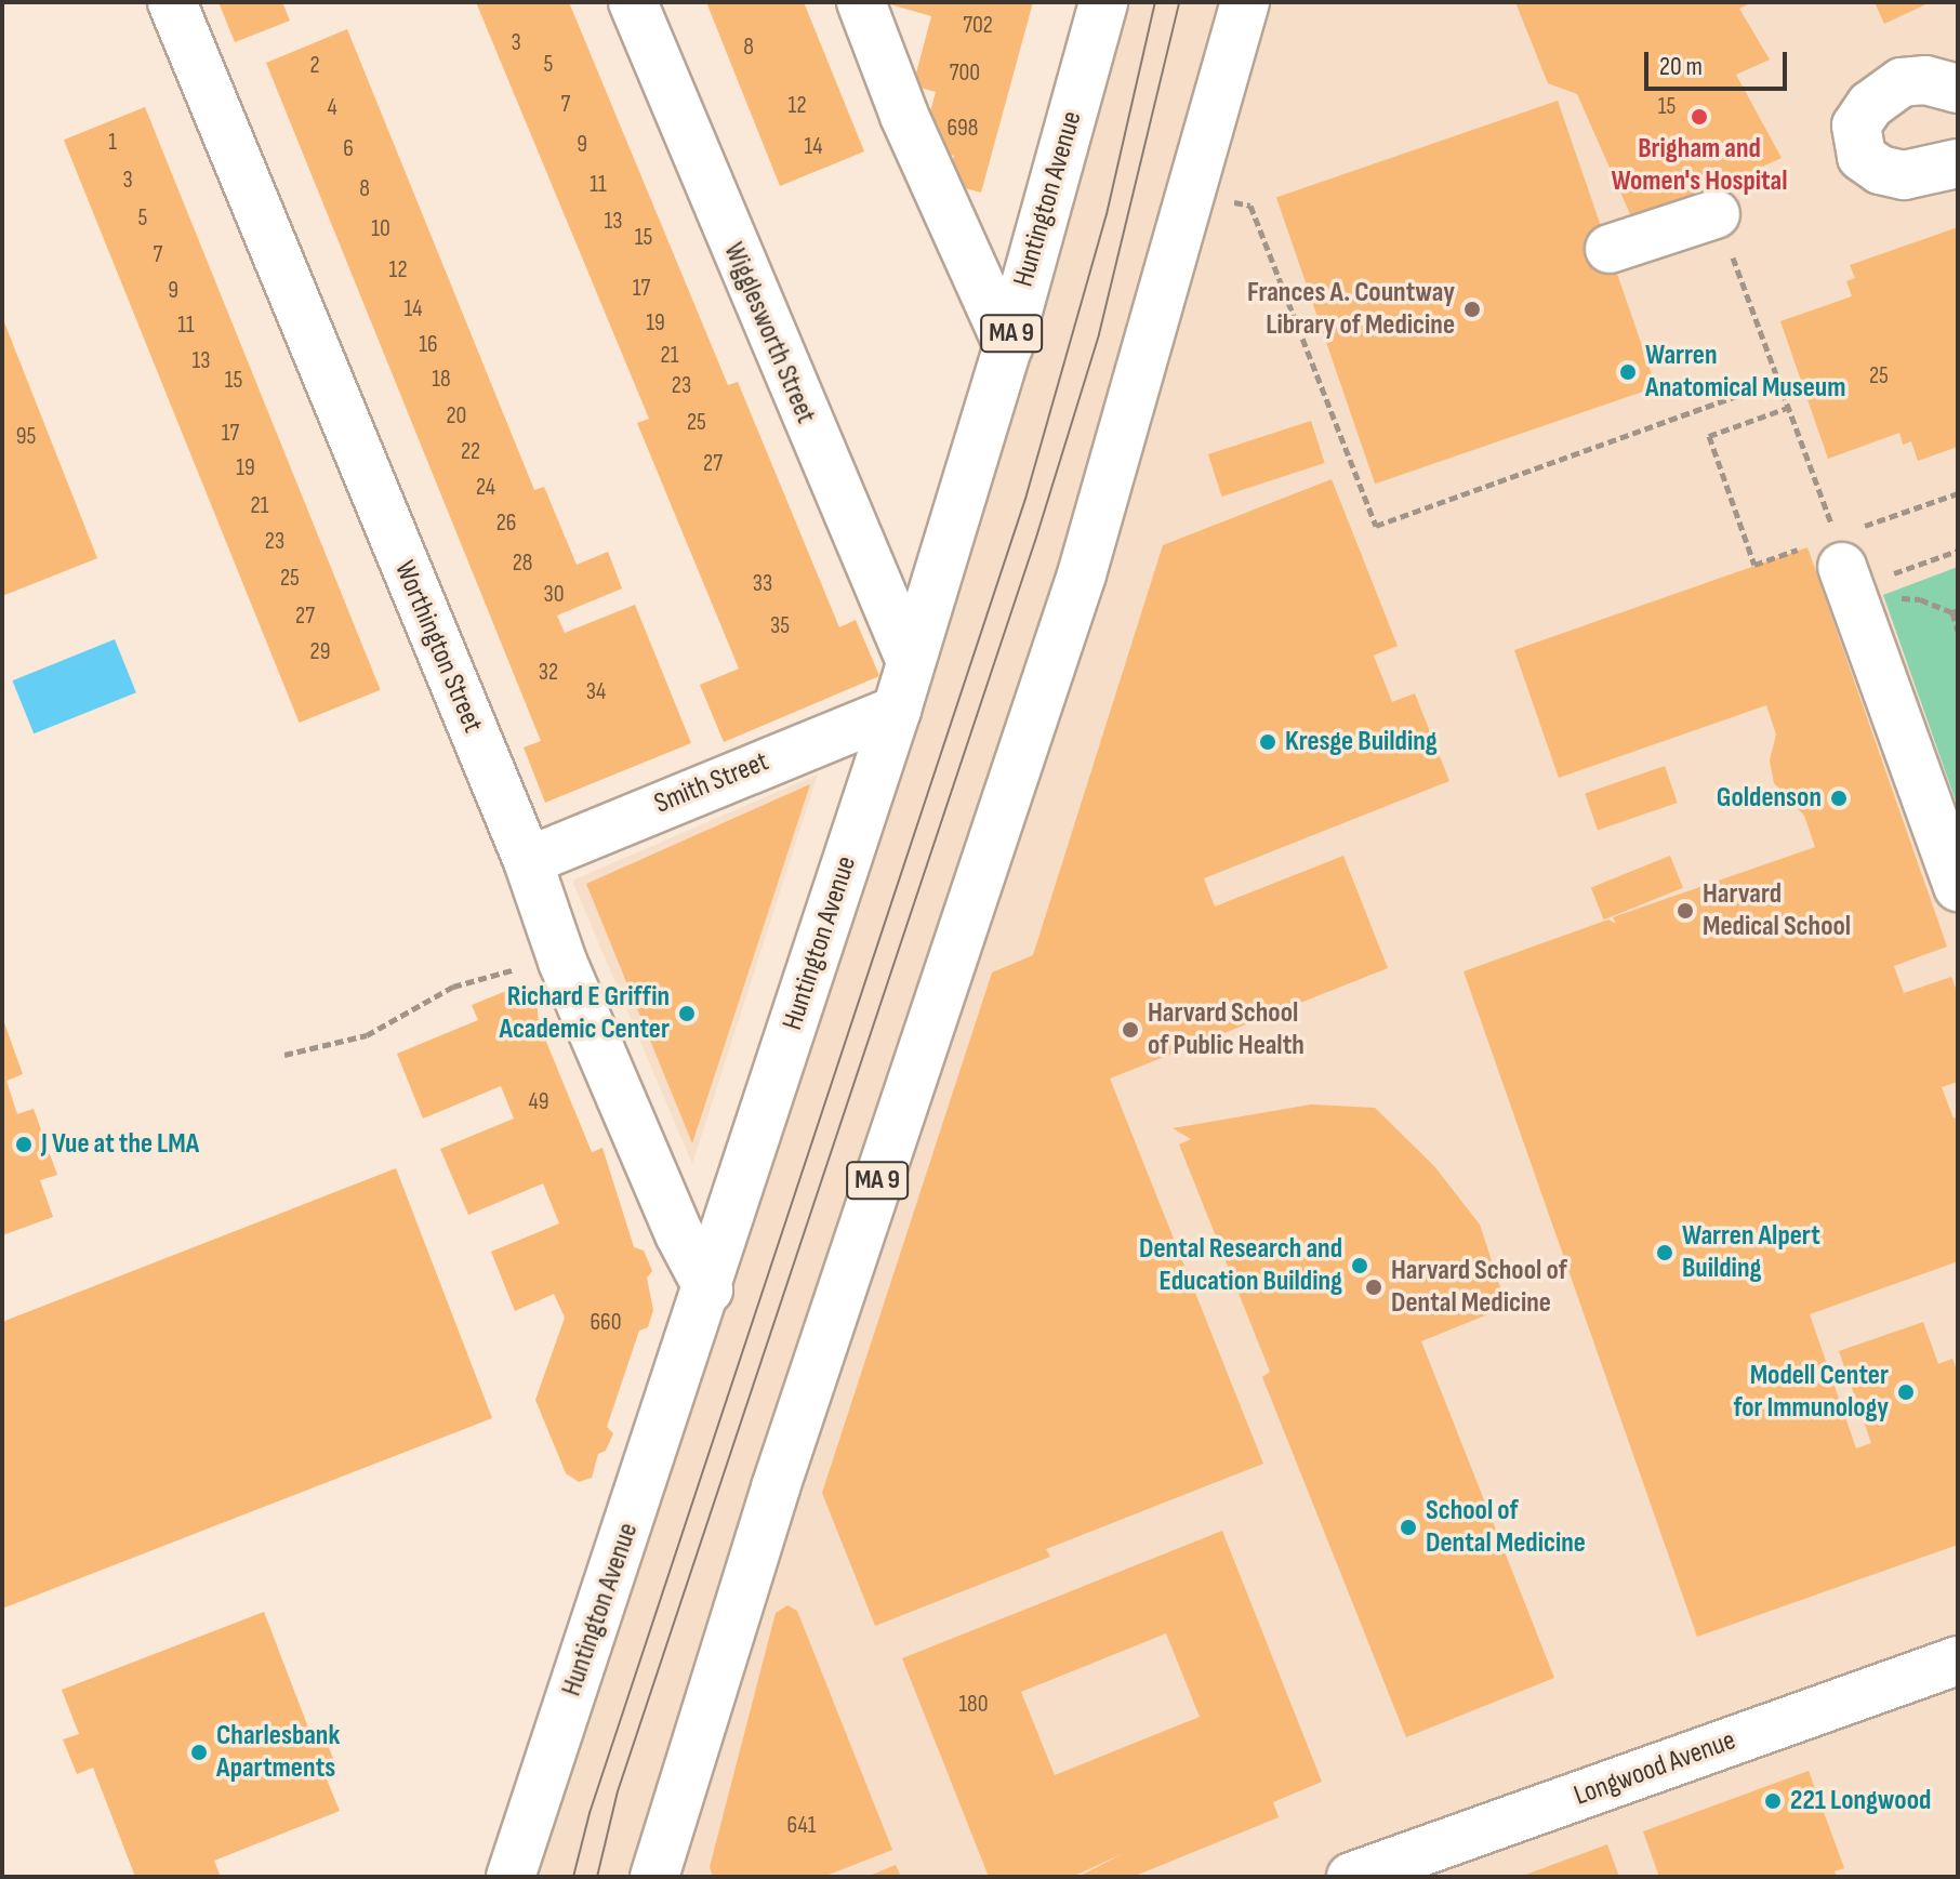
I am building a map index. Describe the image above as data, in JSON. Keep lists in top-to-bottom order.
{
  "streets": {
    "main road": [
      "Huntington Avenue",
      "Wigglesworth Street",
      "MA 9",
      "Worthington Street",
      "Smith Street",
      "Longwood Avenue"
    ]
  },
  "crossings": [
    ["Huntington Avenue", "Wigglesworth Street"],
    ["Huntington Avenue", "Worthington Street"],
    ["Huntington Avenue", "Smith Street"],
    ["Worthington Street", "Smith Street"]
  ],
  "places": [
    "Brigham and Women's Hospital",
    "Frances A. Countway Library of Medicine",
    "Warren Anatomical Museum",
    "Kresge Building",
    "Goldenson",
    "Harvard Medical School",
    "Richard E Griffin Academic Center",
    "Harvard School of Public Health",
    "J Vue at the LMA",
    "Warren Alpert Building",
    "Dental Research and Education Building",
    "Harvard School of Dental Medicine",
    "Modell Center for Immunology",
    "School of Dental Medicine",
    "Charlesbank Apartments",
    "221 Longwood"
  ],
  "house_numbers": [
    "702",
    "3",
    "8",
    "5",
    "2",
    "700",
    "7",
    "12",
    "15",
    "4",
    "698",
    "1",
    "9",
    "14",
    "6",
    "3",
    "11",
    "8",
    "5",
    "13",
    "10",
    "15",
    "7",
    "12",
    "17",
    "9",
    "14",
    "19",
    "11",
    "16",
    "21",
    "13",
    "25",
    "18",
    "15",
    "23",
    "20",
    "25",
    "17",
    "95",
    "22",
    "27",
    "19",
    "24",
    "21",
    "26",
    "23",
    "28",
    "25",
    "33",
    "30",
    "27",
    "35",
    "29",
    "32",
    "34",
    "49",
    "660",
    "180",
    "641"
  ],
  "scale_bar": "20 m"
}
